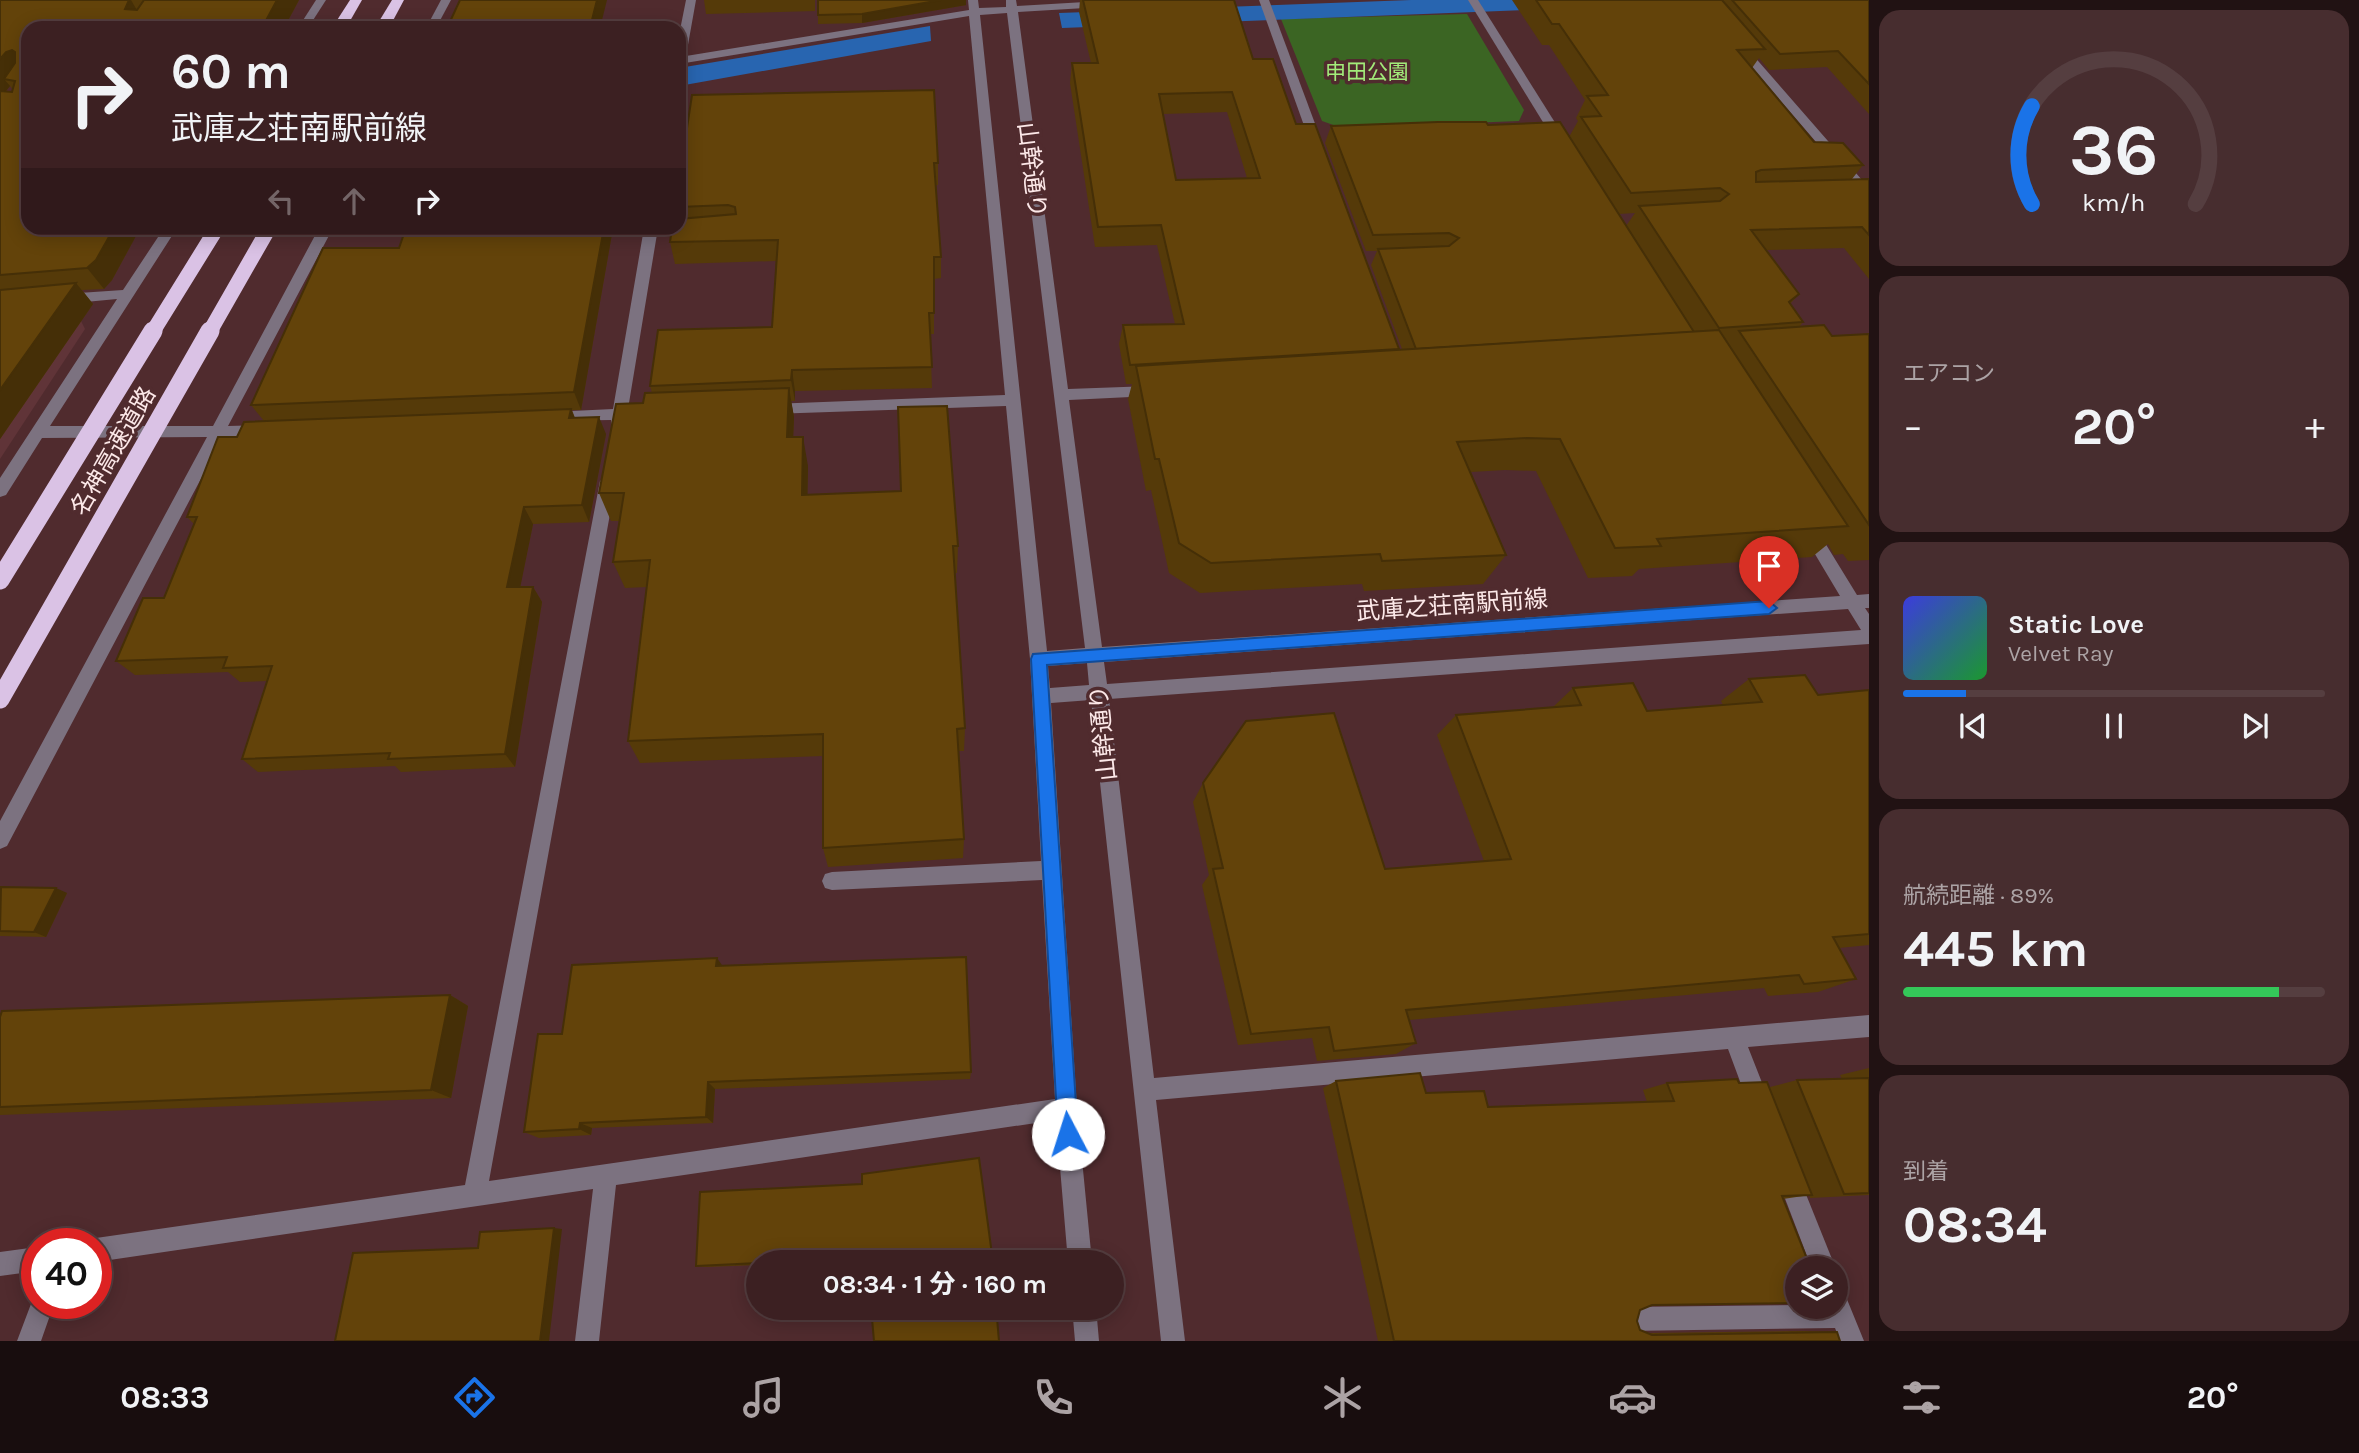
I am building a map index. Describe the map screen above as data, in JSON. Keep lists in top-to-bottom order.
{
  "streets": {
    "highway": ["名神高速道路"],
    "street": ["山幹通り", "武庫之荘南駅前線"]
  },
  "crossings": [
    ["山幹通り", "武庫之荘南駅前線"]
  ],
  "parks": ["申田公園"],
  "page": {
    "turn": ["60 m", "武庫之荘南駅前線"],
    "tile": [
      "エアコン",
      ["航続距離 · 89%", "445 km"],
      ["到着", "08:34"]
    ],
    "heat": ["−", "20°", "+"],
    "song": ["Static Love", "Velvet Ray"],
    "limit": "40",
    "trip": "08:34 · 1 分 · 160 m",
    "tabs": ["08:33", "20°"],
    "gauge": ["36", "km/h"]
  }
}
